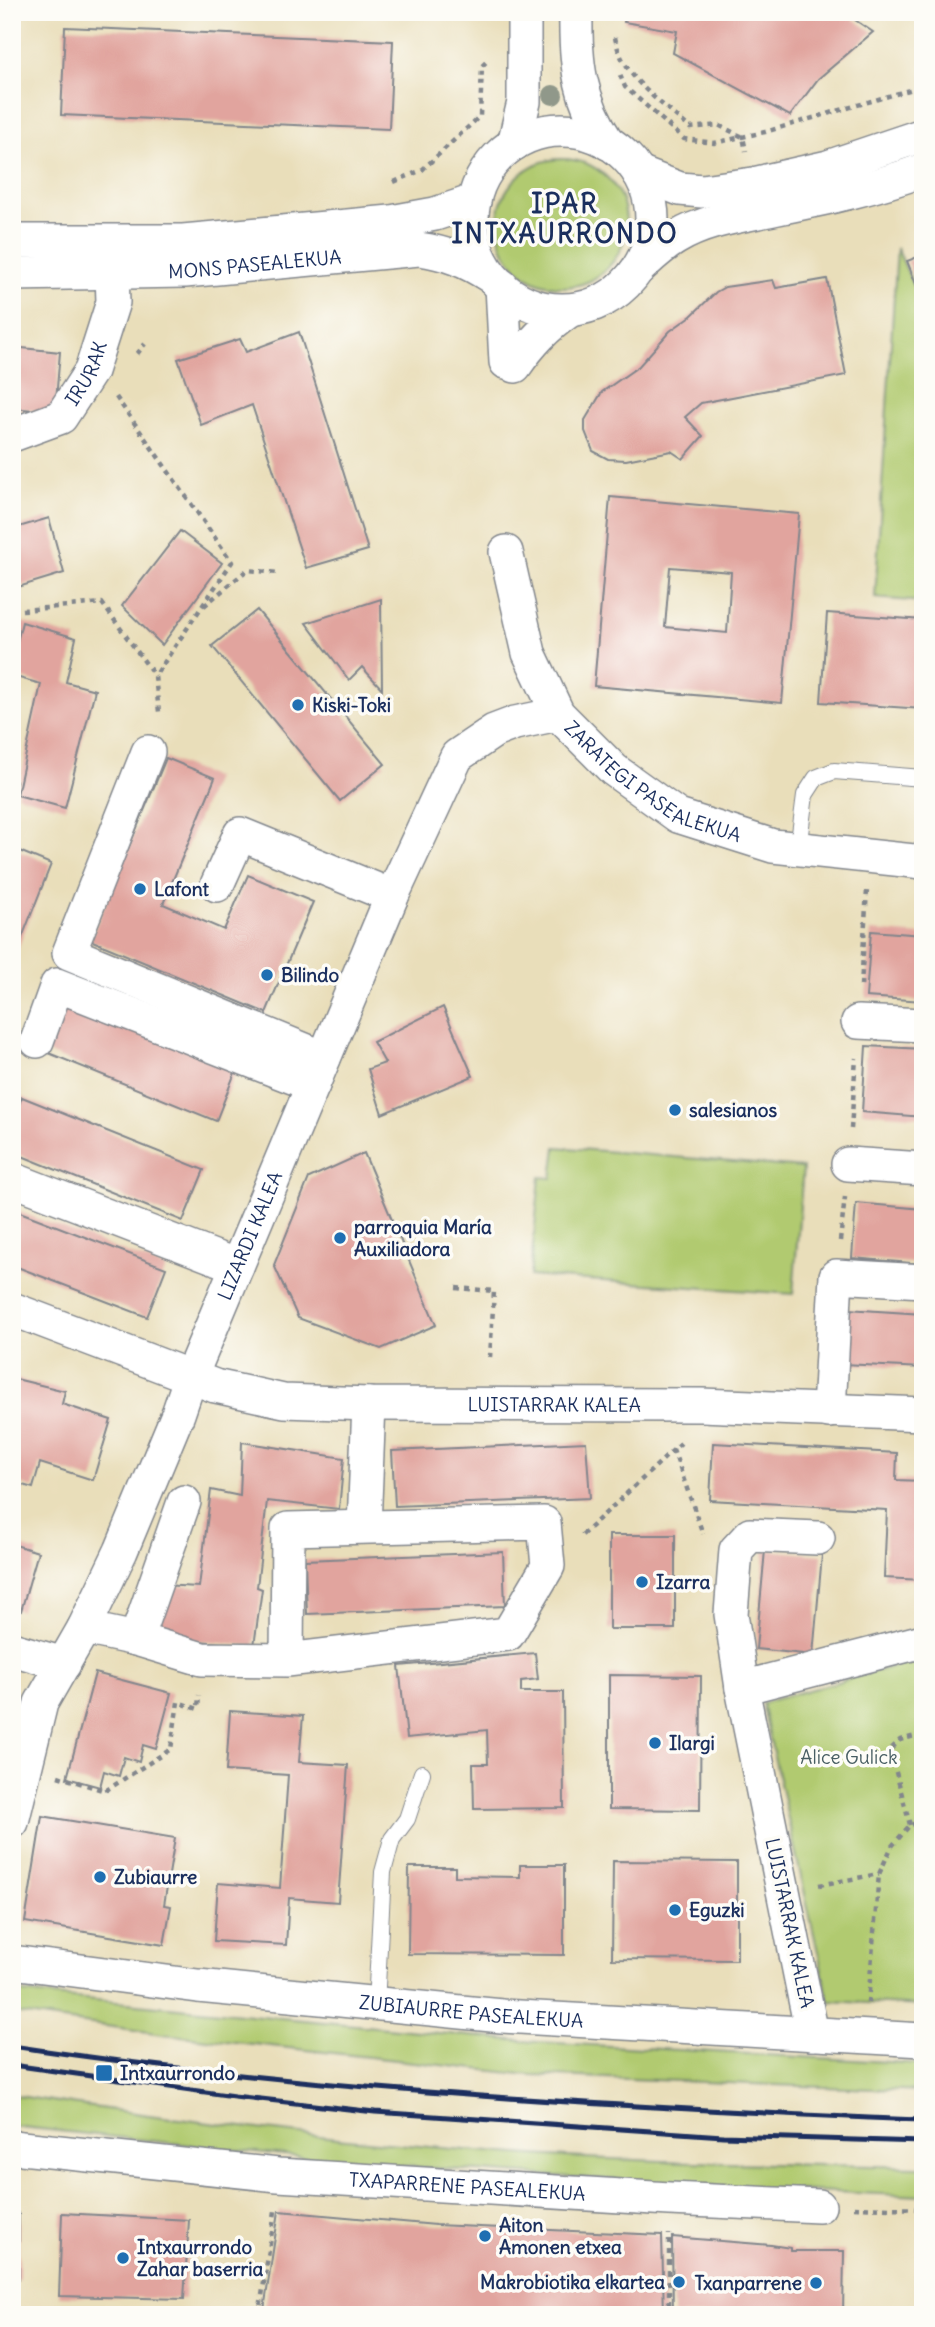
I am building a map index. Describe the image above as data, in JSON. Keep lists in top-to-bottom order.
{
  "streets": {
    "street": [
      "MONS PASEALEKUA",
      "IRURAK",
      "ZARATEGI PASEALEKUA",
      "LIZARDI KALEA",
      "LUISTARRAK KALEA",
      "ZUBIAURRE PASEALEKUA",
      "TXAPARRENE PASEALEKUA"
    ]
  },
  "crossings": [
    ["MONS PASEALEKUA", "IRURAK"],
    ["ZARATEGI PASEALEKUA", "LIZARDI KALEA"],
    ["LIZARDI KALEA", "LUISTARRAK KALEA"],
    ["LUISTARRAK KALEA", "ZUBIAURRE PASEALEKUA"]
  ],
  "districts": ["IPAR INTXAURRONDO"],
  "parks": ["Alice Gulick"],
  "places": {
    "other": [
      "Kiski-Toki",
      "Lafont",
      "Bilindo",
      "salesianos",
      "parroquia María Auxiliadora",
      "Izarra",
      "Ilargi",
      "Zubiaurre",
      "Eguzki",
      "Aiton Amonen etxea",
      "Intxaurrondo Zahar baserria",
      "Makrobiotika elkartea",
      "Txanparrene"
    ],
    "transit": ["Intxaurrondo"]
  }
}
